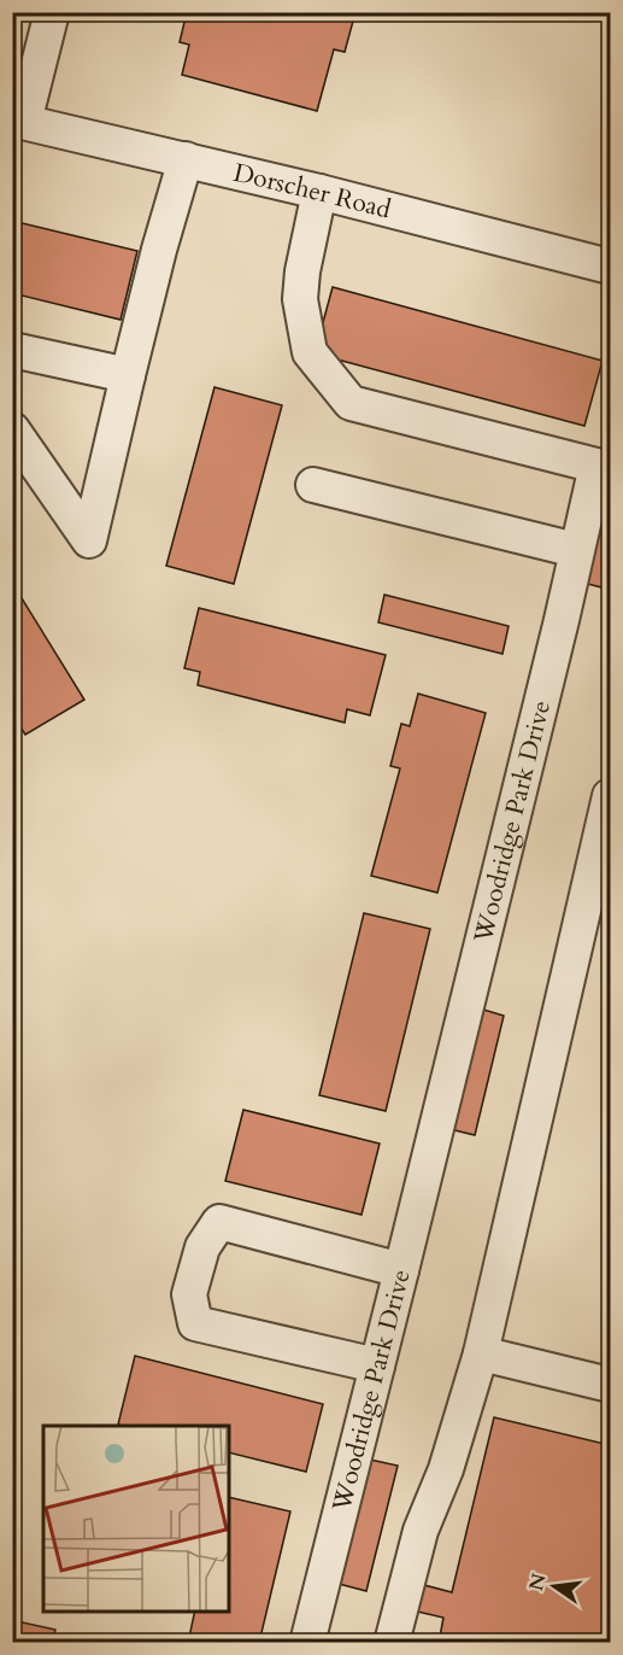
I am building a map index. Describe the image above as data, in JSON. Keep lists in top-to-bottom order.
{
  "streets": {
    "street": ["Dorscher Road", "Woodridge Park Drive"]
  },
  "crossings": [
    ["Dorscher Road", "Woodridge Park Drive"]
  ],
  "north": "left"
}
